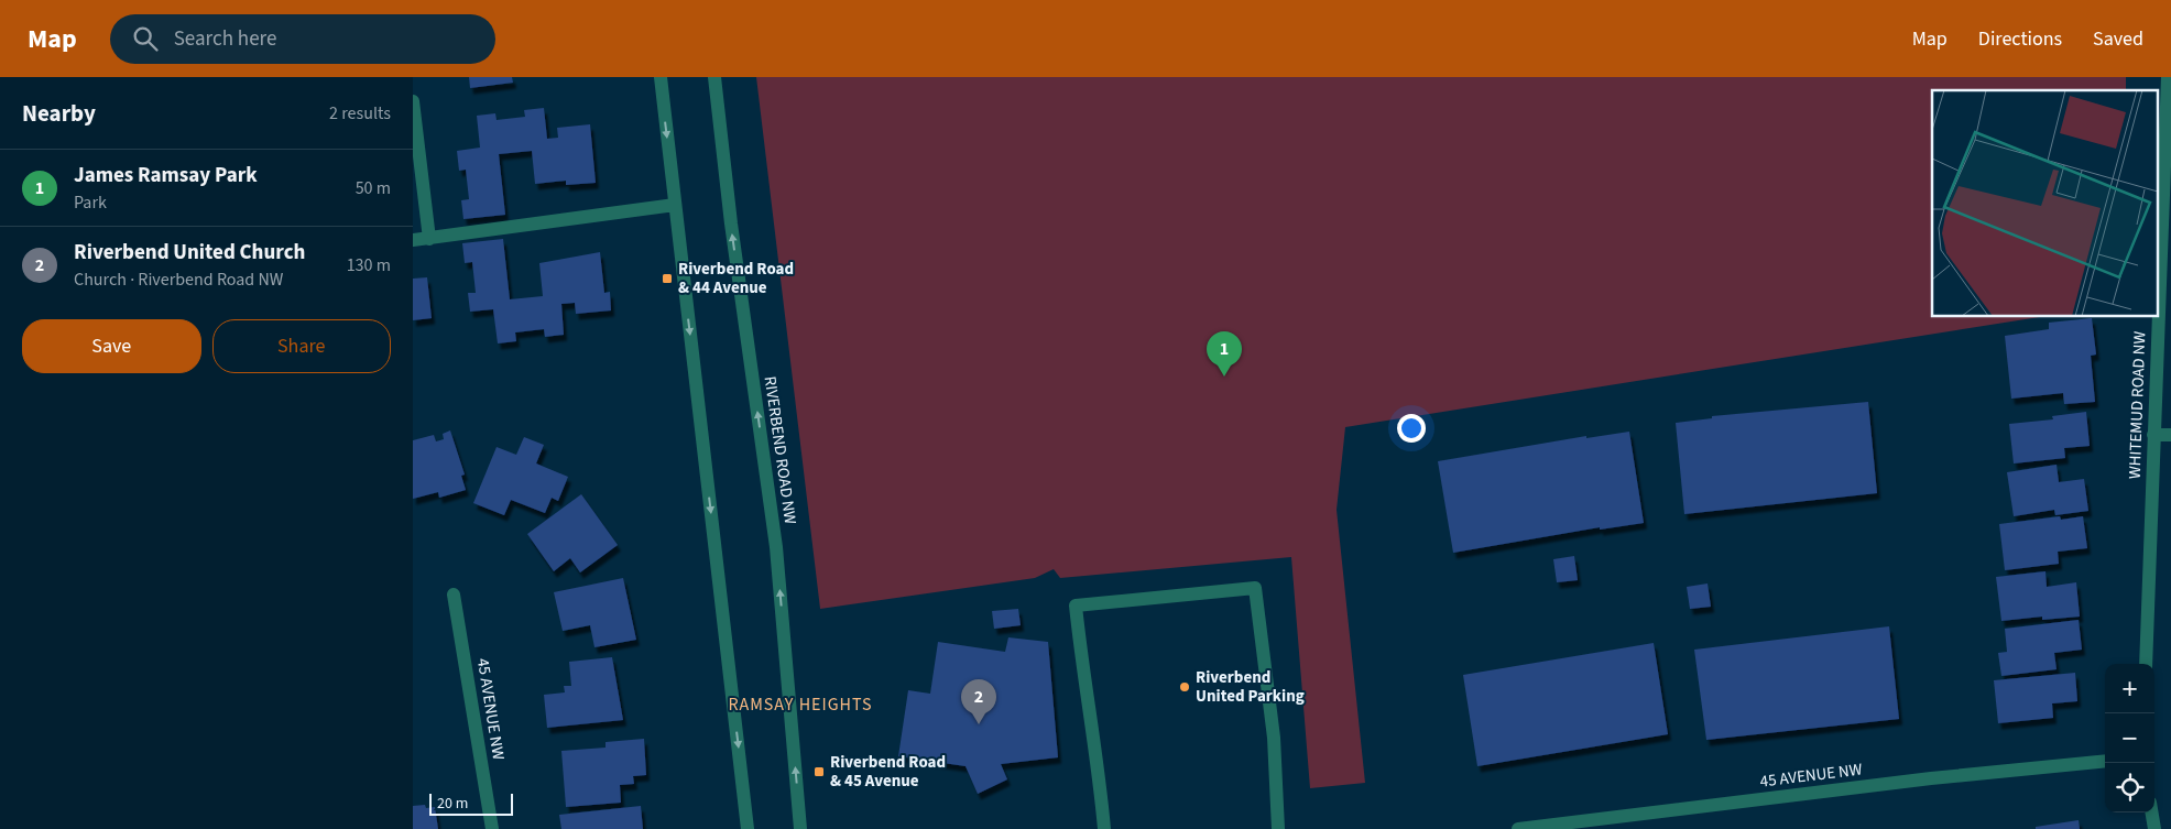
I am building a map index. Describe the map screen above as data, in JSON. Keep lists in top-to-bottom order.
{
  "streets": {
    "street": ["WHITEMUD ROAD NW", "RIVERBEND ROAD NW", "45 AVENUE NW"]
  },
  "districts": ["RAMSAY HEIGHTS"],
  "places": {
    "transit": ["Riverbend Road & 44 Avenue", "Riverbend Road & 45 Avenue"],
    "other": ["Riverbend United Parking"]
  },
  "scale_bar": "20 m",
  "page": {
    "header": "Map",
    "search": "Search here",
    "nav": ["Map", "Directions", "Saved"],
    "heading": ["Nearby", "2 results"],
    "list": [
      {
        "mark": "1",
        "name": "James Ramsay Park",
        "note": "Park",
        "value": "50 m"
      },
      {
        "mark": "2",
        "name": "Riverbend United Church",
        "note": "Church · Riverbend Road NW",
        "value": "130 m"
      }
    ],
    "buttons": ["Save", "Share"],
    "pins": ["1", "2"],
    "map_buttons": ["+", "−"],
    "scale": "20 m"
  }
}
